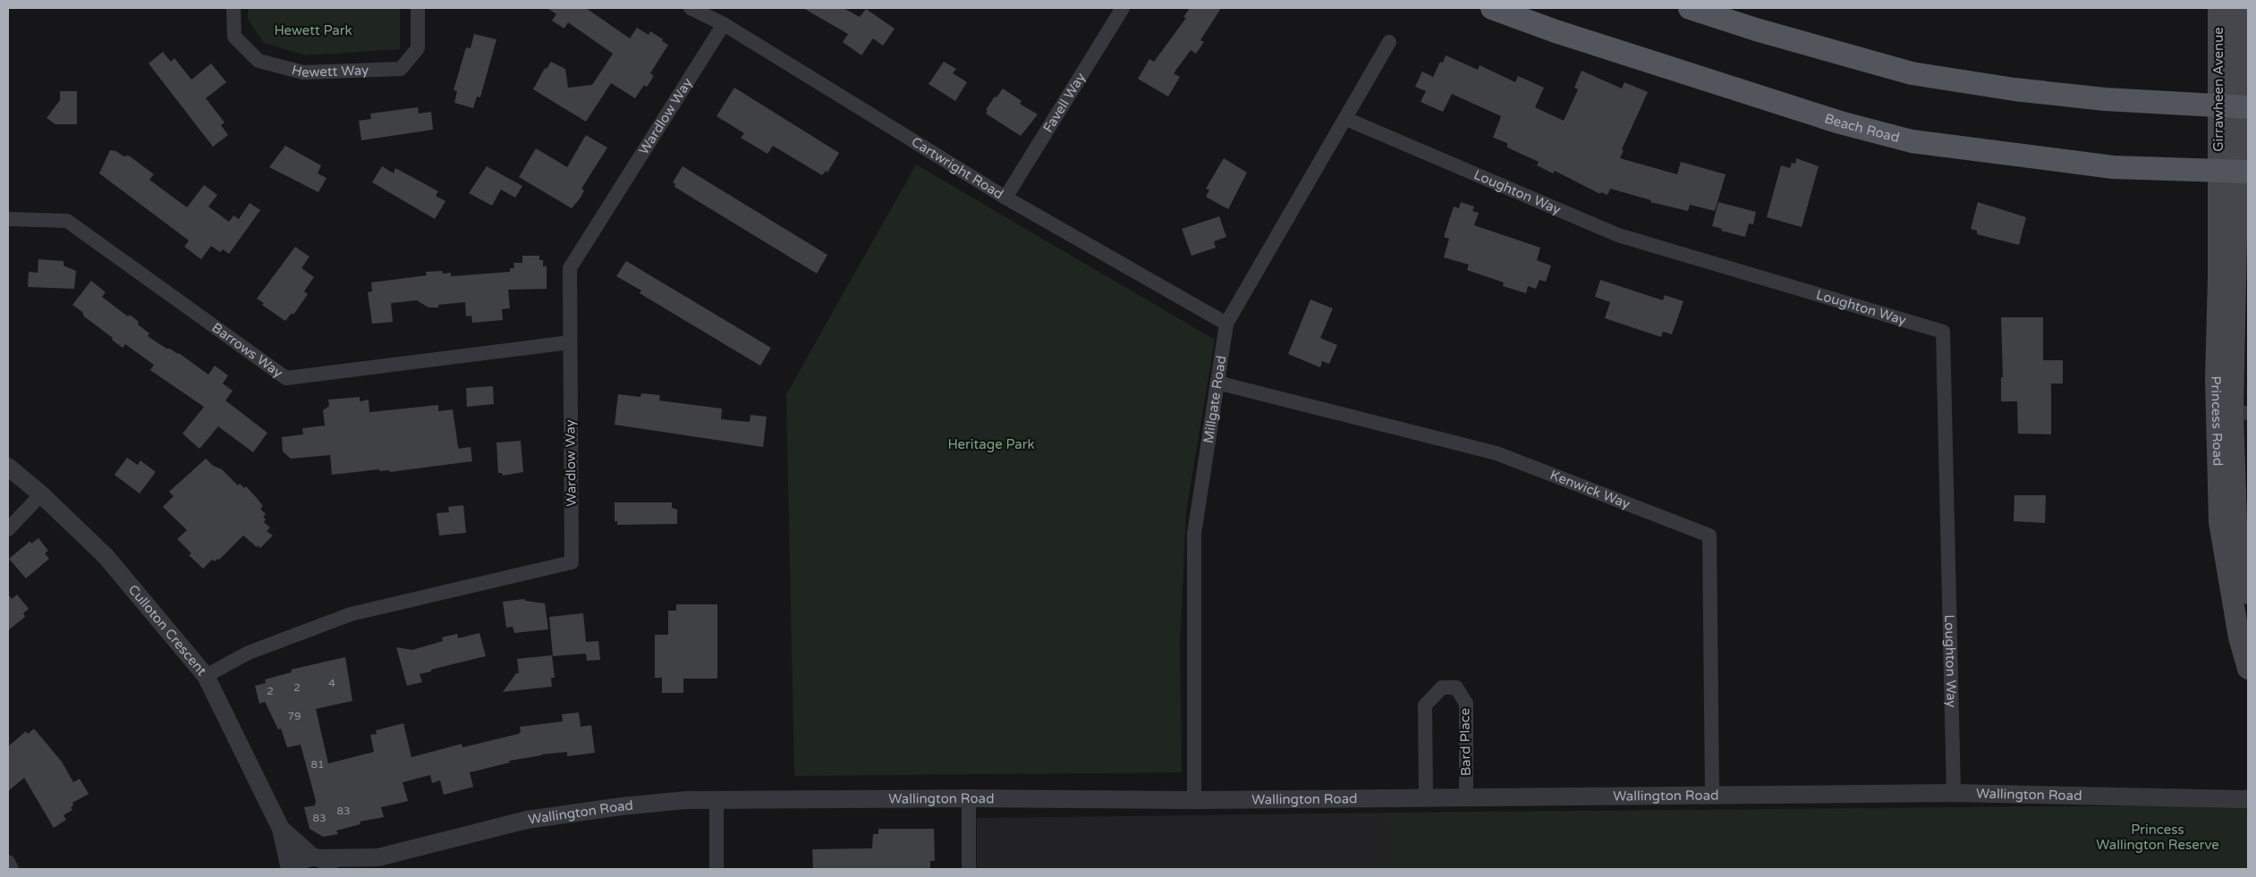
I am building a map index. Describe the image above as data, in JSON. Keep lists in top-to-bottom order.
{
  "streets": {
    "main road": ["Girrawheen Avenue", "Beach Road", "Princess Road"],
    "street": [
      "Hewett Way",
      "Favell Way",
      "Wardlow Way",
      "Cartwright Road",
      "Loughton Way",
      "Barrows Way",
      "Millgate Road",
      "Kenwick Way",
      "Culloton Crescent",
      "Bard Place",
      "Wallington Road"
    ]
  },
  "crossings": [
    ["Girrawheen Avenue", "Beach Road"],
    ["Girrawheen Avenue", "Princess Road"],
    ["Favell Way", "Cartwright Road"],
    ["Wardlow Way", "Cartwright Road"],
    ["Wardlow Way", "Barrows Way"],
    ["Wardlow Way", "Culloton Crescent"],
    ["Beach Road", "Princess Road"],
    ["Cartwright Road", "Millgate Road"],
    ["Loughton Way", "Millgate Road"],
    ["Loughton Way", "Wallington Road"],
    ["Millgate Road", "Kenwick Way"],
    ["Millgate Road", "Wallington Road"],
    ["Kenwick Way", "Wallington Road"],
    ["Culloton Crescent", "Wallington Road"],
    ["Bard Place", "Wallington Road"]
  ],
  "parks": ["Hewett Park", "Heritage Park", "Princess Wallington Reserve"],
  "house_numbers": [
    "4",
    "2",
    "2",
    "79",
    "81",
    "83",
    "83"
  ]
}
